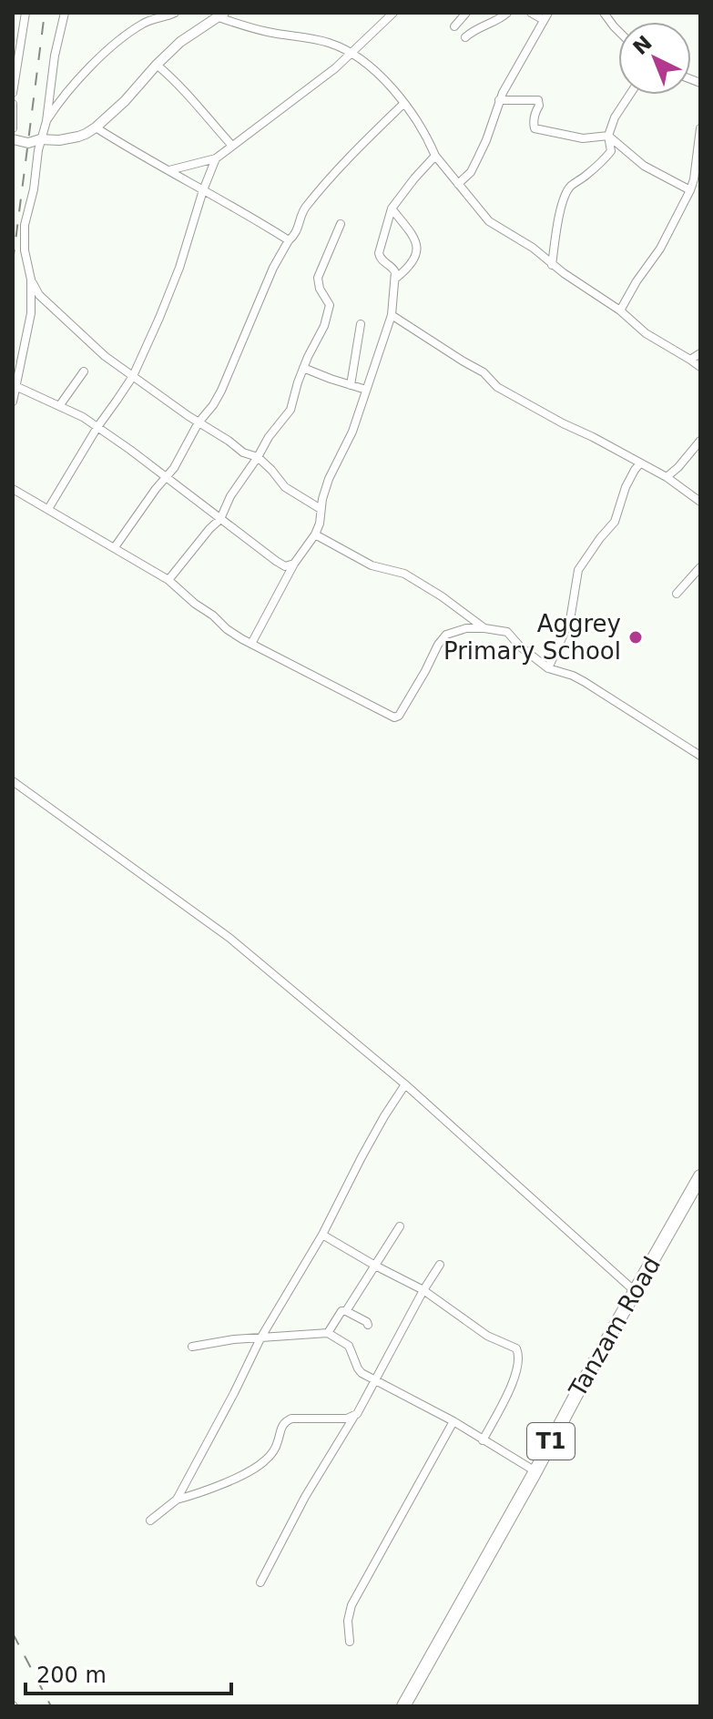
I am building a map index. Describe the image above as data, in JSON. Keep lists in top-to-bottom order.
{
  "streets": {
    "highway": ["Tanzam Road", "T1"]
  },
  "places": ["Aggrey Primary School"],
  "scale_bar": "200 m",
  "north": "top left"
}
